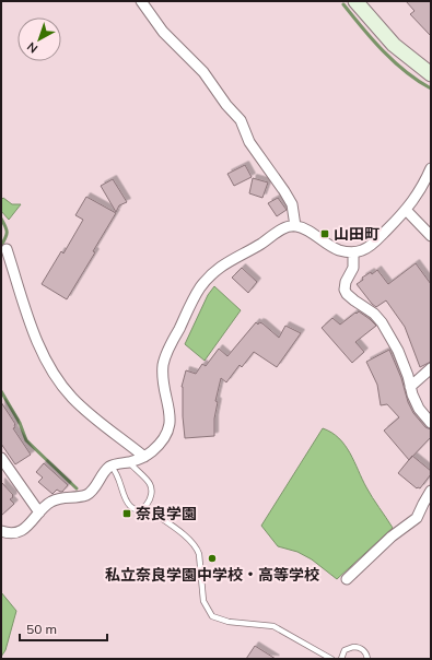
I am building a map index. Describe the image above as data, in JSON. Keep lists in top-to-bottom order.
{
  "places": {
    "transit": ["山田町", "奈良学園"],
    "other": ["私立奈良学園中学校・高等学校"]
  },
  "scale_bar": "50 m",
  "north": "bottom left"
}
